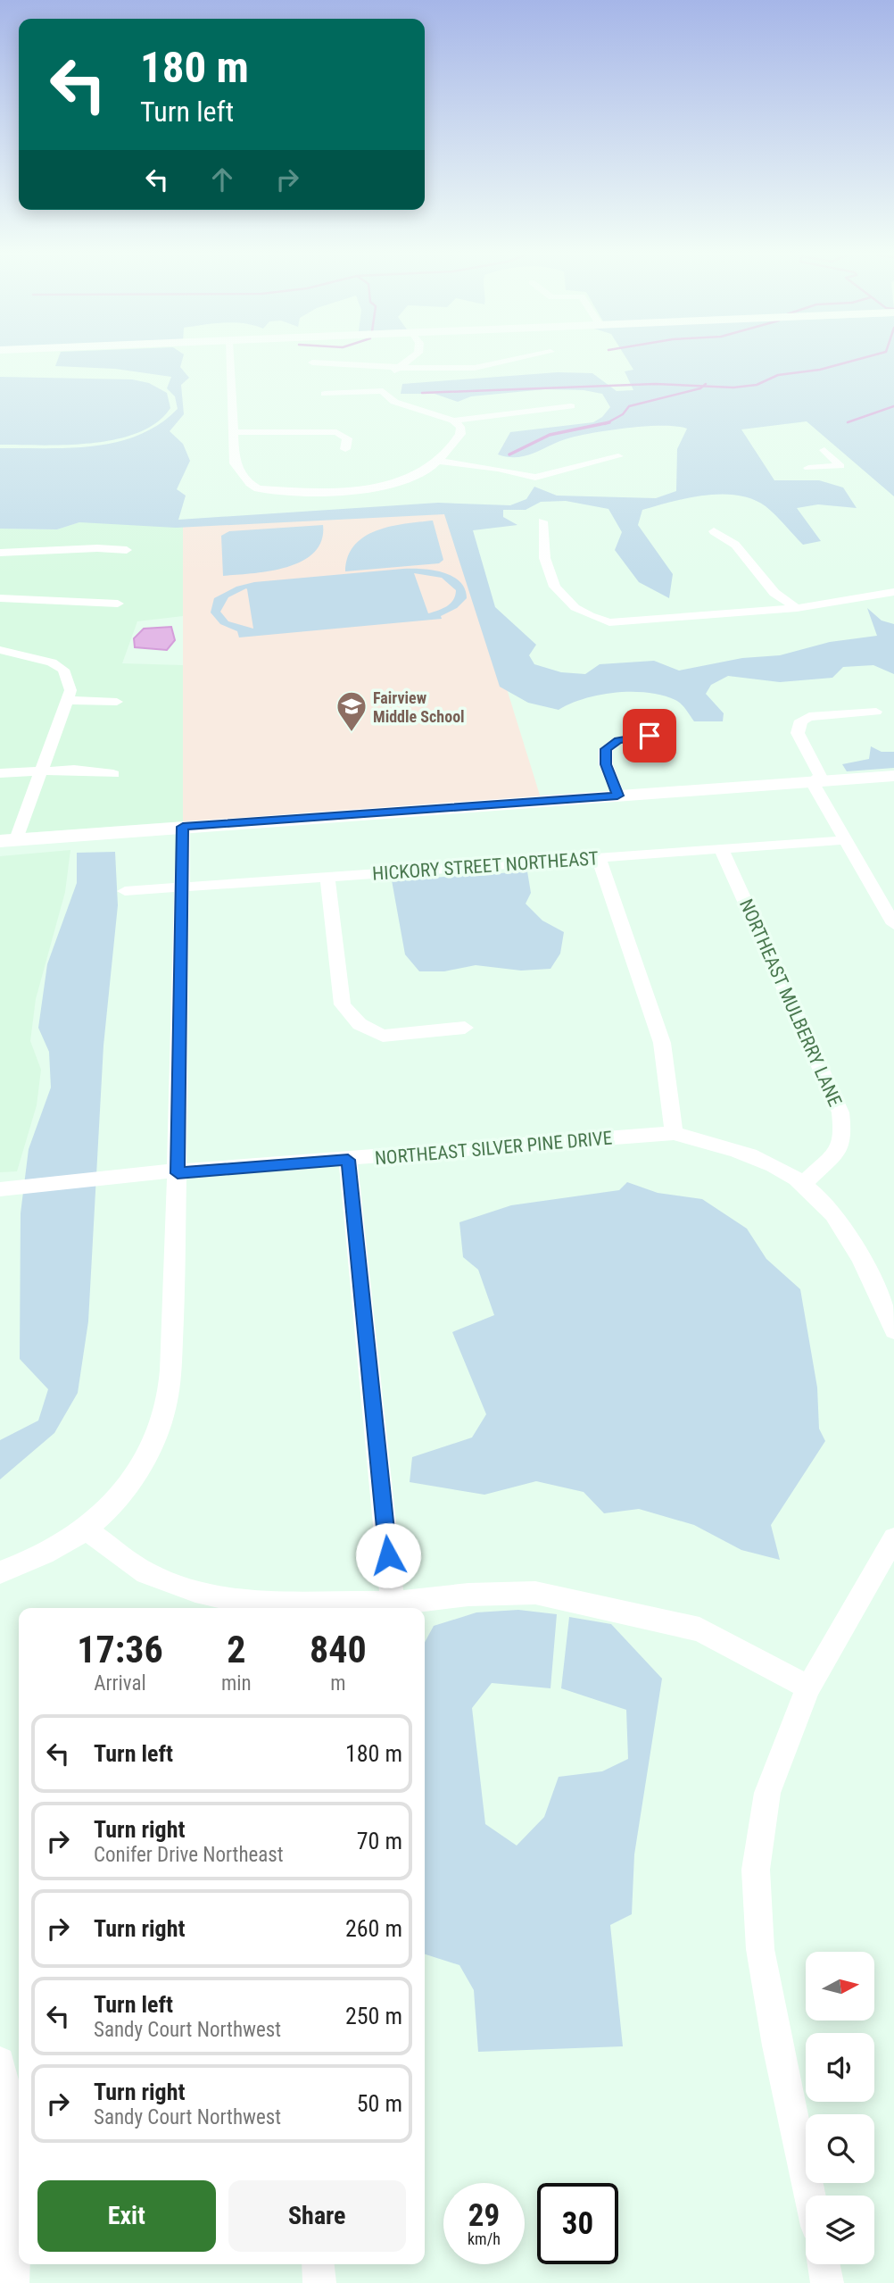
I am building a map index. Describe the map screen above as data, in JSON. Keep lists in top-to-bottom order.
{
  "streets": {
    "street": ["HICKORY STREET NORTHEAST", "NORTHEAST MULBERRY LANE", "NORTHEAST SILVER PINE DRIVE"]
  },
  "crossings": [
    ["HICKORY STREET NORTHEAST", "NORTHEAST MULBERRY LANE"],
    ["NORTHEAST MULBERRY LANE", "NORTHEAST SILVER PINE DRIVE"]
  ],
  "places": {
    "school or university": ["Fairview Middle School"]
  },
  "north": "right",
  "page": {
    "turn": ["180 m", "Turn left"],
    "eta": [
      "17:36",
      "Arrival",
      "2",
      "min",
      "840",
      "m"
    ],
    "list": [
      {
        "name": "Turn left",
        "value": "180 m"
      },
      {
        "name": "Turn right",
        "note": "Conifer Drive Northeast",
        "value": "70 m"
      },
      {
        "name": "Turn right",
        "value": "260 m"
      },
      {
        "name": "Turn left",
        "note": "Sandy Court Northwest",
        "value": "250 m"
      },
      {
        "name": "Turn right",
        "note": "Sandy Court Northwest",
        "value": "50 m"
      }
    ],
    "buttons": ["Exit", "Share"],
    "speed": "29 km/h",
    "limit": "30"
  }
}
